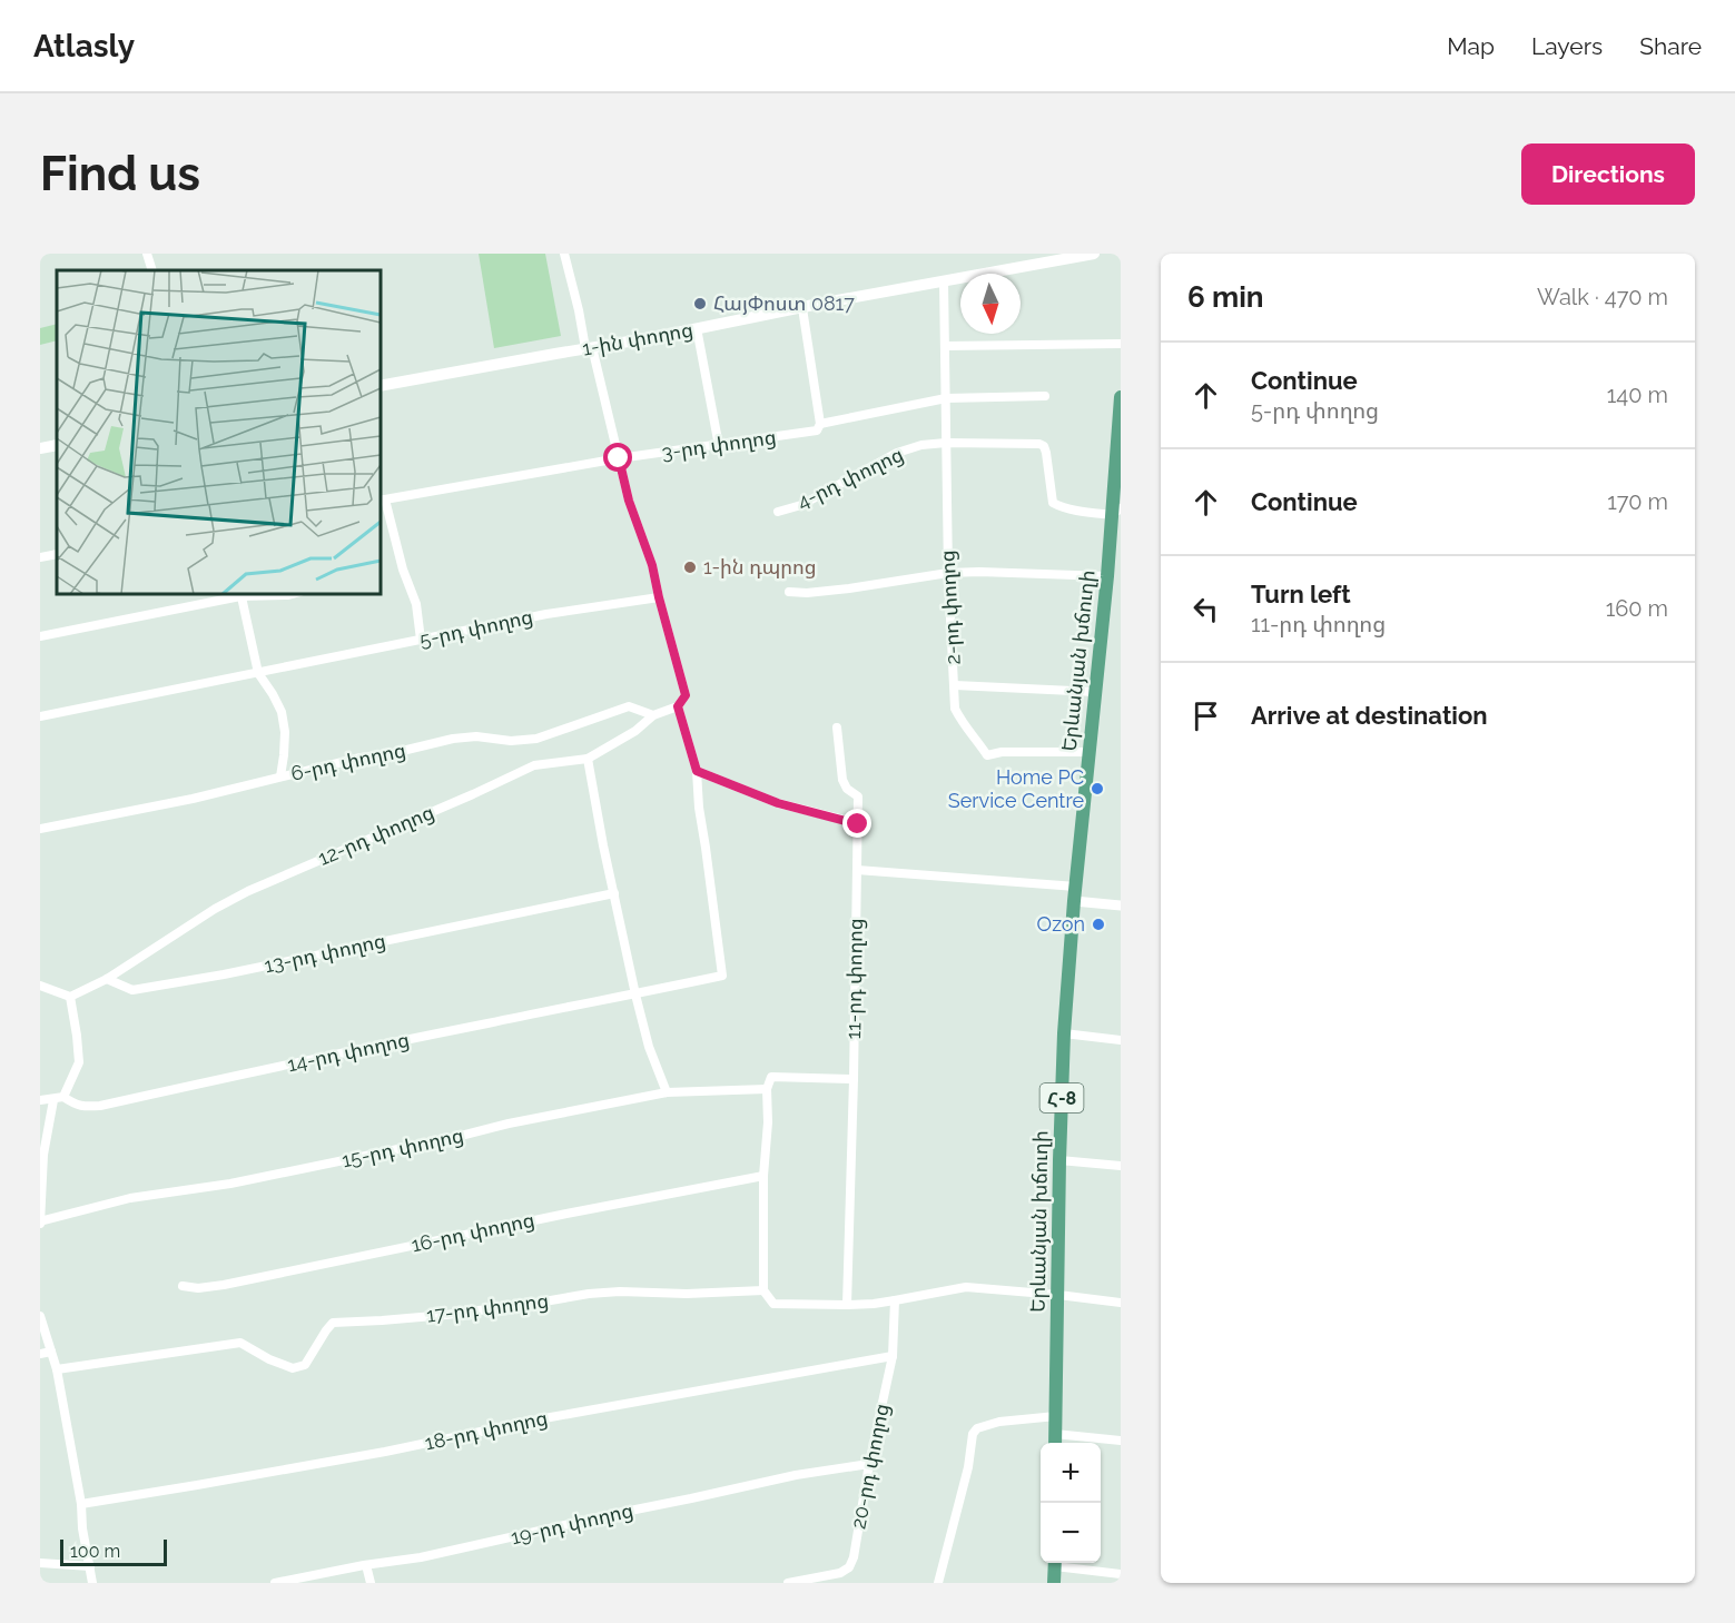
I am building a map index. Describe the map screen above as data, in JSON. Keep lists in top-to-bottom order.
{
  "streets": {
    "main road": ["1-ին փողոց", "Երևանյան խճուղի", "Հ-8"],
    "street": [
      "3-րդ փողոց",
      "4-րդ փողոց",
      "2-րդ փողոց",
      "5-րդ փողոց",
      "6-րդ փողոց",
      "12-րդ փողոց",
      "13-րդ փողոց",
      "11-րդ փողոց",
      "14-րդ փողոց",
      "15-րդ փողոց",
      "16-րդ փողոց",
      "17-րդ փողոց",
      "18-րդ փողոց",
      "20-րդ փողոց",
      "19-րդ փողոց"
    ]
  },
  "crossings": [
    ["1-ին փողոց", "2-րդ փողոց"],
    ["4-րդ փողոց", "2-րդ փողոց"],
    ["4-րդ փողոց", "Երևանյան խճուղի"],
    ["2-րդ փողոց", "Երևանյան խճուղի"],
    ["6-րդ փողոց", "12-րդ փողոց"],
    ["12-րդ փողոց", "13-րդ փողոց"],
    ["18-րդ փողոց", "20-րդ փողոց"],
    ["20-րդ փողոց", "19-րդ փողոց"]
  ],
  "places": [
    "ՀայՓոստ 0817",
    "1-ին դպրոց",
    "Home PC Service Centre",
    "Ozon"
  ],
  "scale_bar": "100 m",
  "north": "bottom",
  "page": {
    "header": "Atlasly",
    "nav": ["Map", "Layers", "Share"],
    "buttons": "Directions",
    "title": "Find us",
    "heading": ["6 min", "Walk · 470 m"],
    "list": [
      ["Continue", "5-րդ փողոց", "140 m"],
      ["Continue", "170 m"],
      ["Turn left", "11-րդ փողոց", "160 m"],
      "Arrive at destination"
    ],
    "map_buttons": ["+", "−"],
    "scale": "100 m"
  }
}
